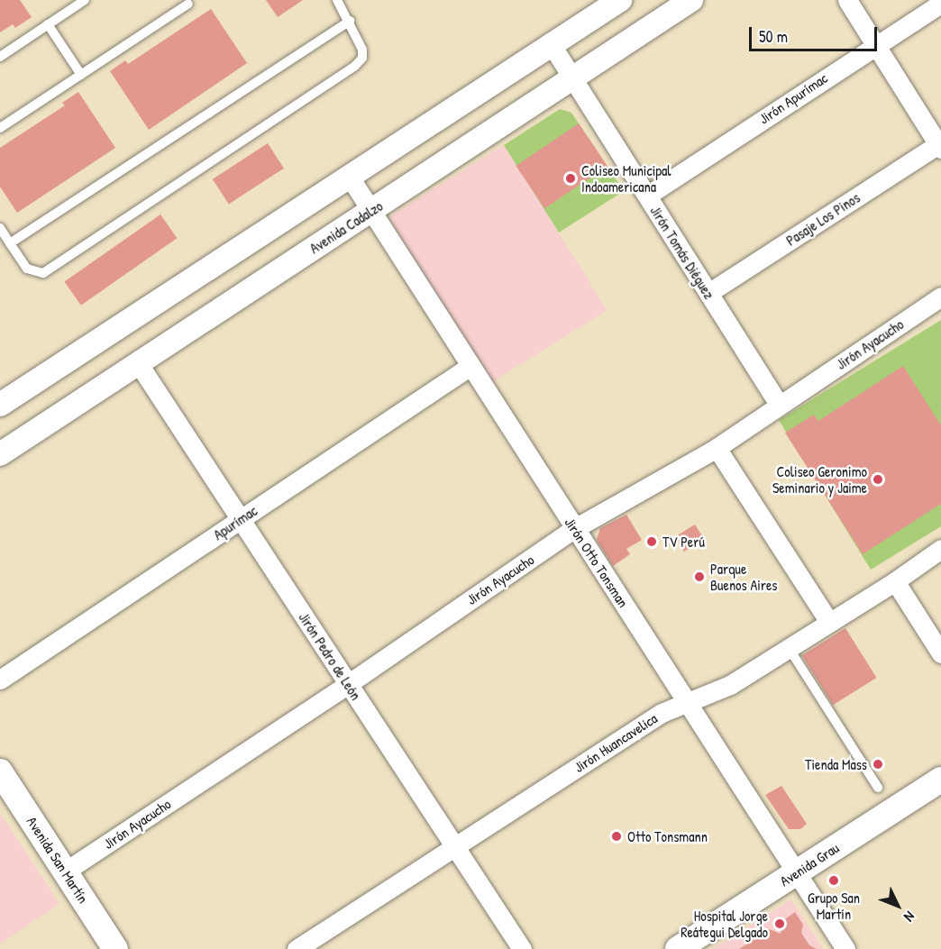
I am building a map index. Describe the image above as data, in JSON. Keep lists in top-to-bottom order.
{
  "streets": {
    "main road": ["Avenida San Martín", "Avenida Grau"],
    "street": [
      "Jirón Apurímac",
      "Pasaje Los Pinos",
      "Avenida Cadalzo",
      "Jirón Tomás Diéguez",
      "Jirón Ayacucho",
      "Apurímac",
      "Jirón Otto Tonsman",
      "Jirón Pedro de León",
      "Jirón Huancavelica"
    ]
  },
  "crossings": [
    ["Jirón Apurímac", "Jirón Tomás Diéguez"],
    ["Pasaje Los Pinos", "Jirón Tomás Diéguez"],
    ["Avenida Cadalzo", "Jirón Tomás Diéguez"],
    ["Avenida Cadalzo", "Jirón Otto Tonsman"],
    ["Avenida Cadalzo", "Jirón Pedro de León"],
    ["Jirón Tomás Diéguez", "Jirón Ayacucho"],
    ["Jirón Ayacucho", "Jirón Otto Tonsman"],
    ["Jirón Ayacucho", "Jirón Pedro de León"],
    ["Jirón Ayacucho", "Avenida San Martín"],
    ["Apurímac", "Jirón Otto Tonsman"],
    ["Apurímac", "Jirón Pedro de León"],
    ["Jirón Otto Tonsman", "Jirón Huancavelica"],
    ["Jirón Otto Tonsman", "Avenida Grau"],
    ["Jirón Pedro de León", "Jirón Huancavelica"]
  ],
  "places": [
    "Coliseo Municipal Indoamericana",
    "Coliseo Geronimo Seminario y Jaime",
    "TV Perú",
    "Parque Buenos Aires",
    "Tienda Mass",
    "Otto Tonsmann",
    "Grupo San Martín",
    "Hospital Jorge Reátegui Delgado"
  ],
  "scale_bar": "50 m",
  "north": "bottom right"
}
